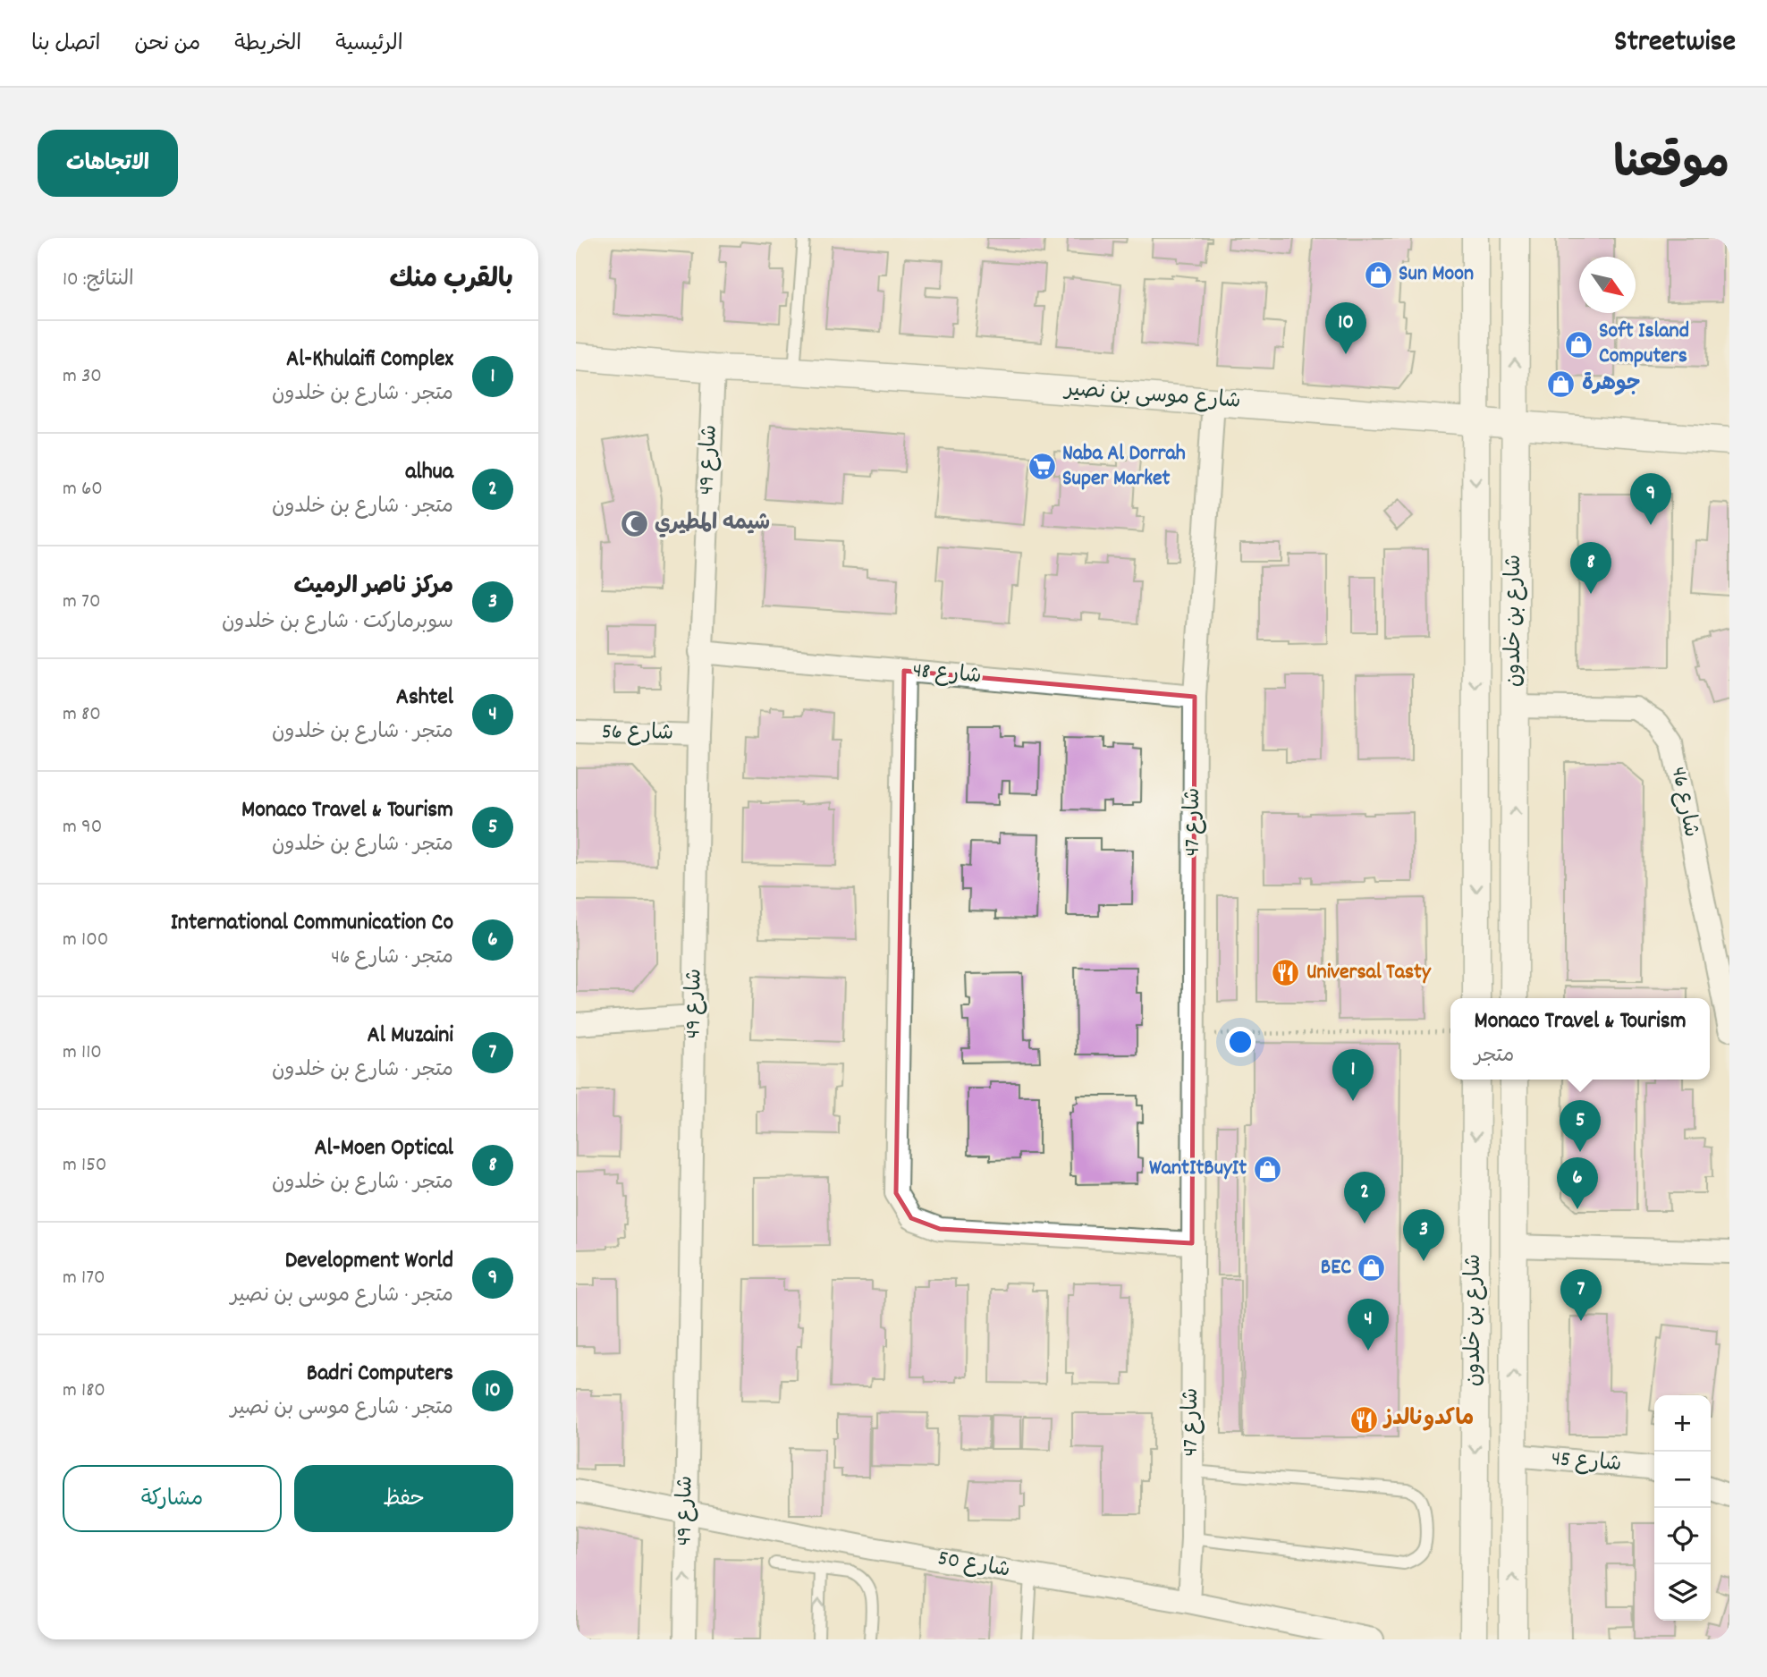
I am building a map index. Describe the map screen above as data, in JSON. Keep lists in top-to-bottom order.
{
  "streets": {
    "street": [
      "شارع موسى بن نصير",
      "شارع 49",
      "شارع بن خلدون",
      "شارع 48",
      "شارع 56",
      "شارع 46",
      "شارع 47",
      "شارع 45",
      "شارع 50"
    ]
  },
  "crossings": [
    ["شارع موسى بن نصير", "شارع 49"],
    ["شارع موسى بن نصير", "شارع بن خلدون"],
    ["شارع موسى بن نصير", "شارع 47"],
    ["شارع 49", "شارع 48"],
    ["شارع 49", "شارع 56"],
    ["شارع 49", "شارع 50"],
    ["شارع بن خلدون", "شارع 46"],
    ["شارع بن خلدون", "شارع 45"],
    ["شارع 48", "شارع 47"],
    ["شارع 47", "شارع 50"]
  ],
  "places": {
    "shop": [
      "Sun Moon",
      "Soft Island Computers",
      "جوهرة",
      "WantItBuyIt",
      "BEC"
    ],
    "supermarket": ["Naba Al Dorrah Super Market"],
    "mosque": ["شيمه المطيري"],
    "restaurant": ["Universal Tasty", "ماكدونالدز"]
  },
  "north": "bottom right",
  "page": {
    "header": "Streetwise",
    "nav": [
      "الرئيسية",
      "الخريطة",
      "من نحن",
      "اتصل بنا"
    ],
    "title": "موقعنا",
    "buttons": [
      "الاتجاهات",
      ["حفظ", "مشاركة"]
    ],
    "heading": ["بالقرب منك", "النتائج: 10"],
    "pins": [
      "10",
      "9",
      "8",
      "1",
      "5",
      "6",
      "2",
      "3",
      "7",
      "4"
    ],
    "list": [
      {
        "mark": "1",
        "name": "Al-Khulaifi Complex",
        "note": "متجر · شارع بن خلدون",
        "value": "30 m"
      },
      {
        "mark": "2",
        "name": "alhua",
        "note": "متجر · شارع بن خلدون",
        "value": "60 m"
      },
      {
        "mark": "3",
        "name": "مركز ناصر الرميث",
        "note": "سوبرماركت · شارع بن خلدون",
        "value": "70 m"
      },
      {
        "mark": "4",
        "name": "Ashtel",
        "note": "متجر · شارع بن خلدون",
        "value": "80 m"
      },
      {
        "mark": "5",
        "name": "Monaco Travel & Tourism",
        "note": "متجر · شارع بن خلدون",
        "value": "90 m"
      },
      {
        "mark": "6",
        "name": "International Communication Co",
        "note": "متجر · شارع 46",
        "value": "100 m"
      },
      {
        "mark": "7",
        "name": "Al Muzaini",
        "note": "متجر · شارع بن خلدون",
        "value": "110 m"
      },
      {
        "mark": "8",
        "name": "Al-Moen Optical",
        "note": "متجر · شارع بن خلدون",
        "value": "150 m"
      },
      {
        "mark": "9",
        "name": "Development World",
        "note": "متجر · شارع موسى بن نصير",
        "value": "170 m"
      },
      {
        "mark": "10",
        "name": "Badri Computers",
        "note": "متجر · شارع موسى بن نصير",
        "value": "180 m"
      }
    ],
    "popup": ["Monaco Travel & Tourism", "متجر"],
    "map_buttons": ["+", "−"]
  }
}
